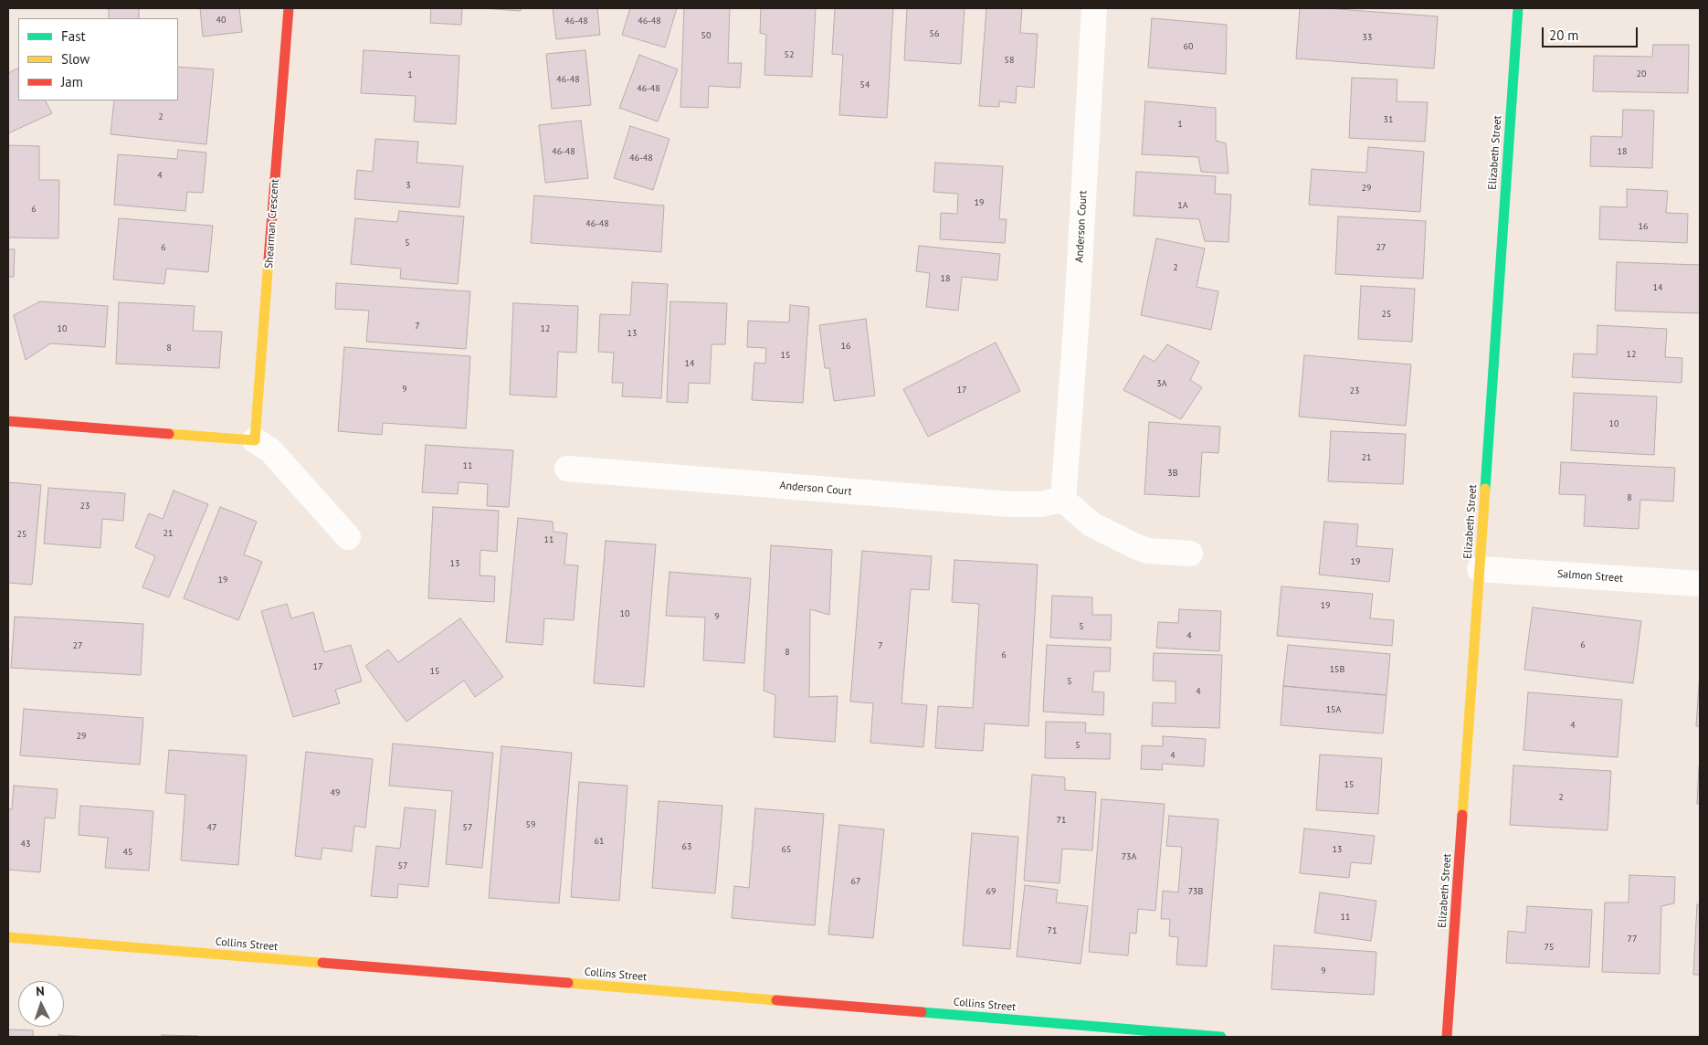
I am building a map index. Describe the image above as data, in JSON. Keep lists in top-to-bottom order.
{
  "streets": {
    "street": [
      "Elizabeth Street",
      "Shearman Crescent",
      "Anderson Court",
      "Salmon Street",
      "Collins Street"
    ]
  },
  "crossings": [
    ["Elizabeth Street", "Salmon Street"]
  ],
  "house_numbers": [
    "40",
    "46-48",
    "46-48",
    "56",
    "50",
    "33",
    "60",
    "52",
    "58",
    "20",
    "1",
    "46-48",
    "54",
    "46-48",
    "2",
    "31",
    "1",
    "46-48",
    "18",
    "46-48",
    "4",
    "3",
    "29",
    "19",
    "1A",
    "6",
    "46-48",
    "16",
    "5",
    "6",
    "27",
    "2",
    "18",
    "14",
    "25",
    "7",
    "10",
    "12",
    "13",
    "16",
    "8",
    "12",
    "15",
    "14",
    "3A",
    "9",
    "17",
    "23",
    "10",
    "21",
    "11",
    "3B",
    "8",
    "23",
    "21",
    "25",
    "11",
    "19",
    "13",
    "19",
    "19",
    "10",
    "9",
    "5",
    "4",
    "6",
    "27",
    "7",
    "8",
    "6",
    "17",
    "15B",
    "15",
    "5",
    "4",
    "15A",
    "4",
    "29",
    "5",
    "4",
    "15",
    "49",
    "2",
    "71",
    "59",
    "47",
    "57",
    "61",
    "43",
    "63",
    "65",
    "13",
    "45",
    "73A",
    "57",
    "67",
    "69",
    "73B",
    "11",
    "71",
    "77",
    "75",
    "9"
  ],
  "legend": ["Fast", "Slow", "Jam"],
  "scale_bar": "20 m",
  "north": "top"
}
